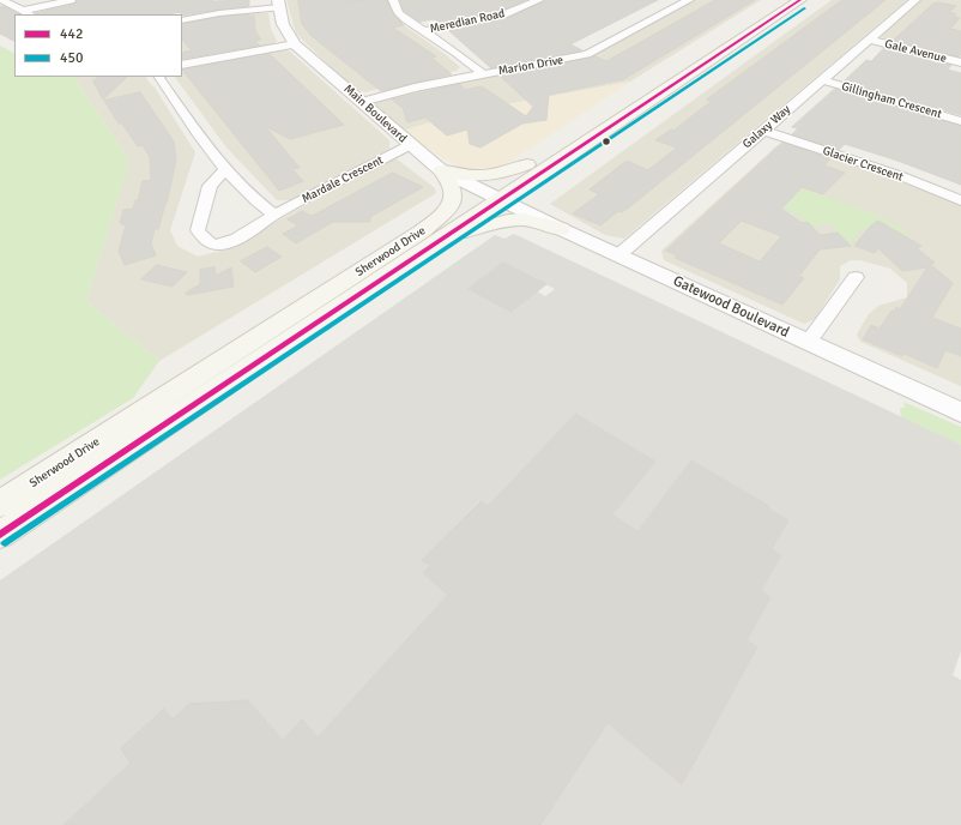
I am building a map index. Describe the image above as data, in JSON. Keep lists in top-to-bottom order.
{
  "streets": {
    "main road": ["Sherwood Drive"],
    "street": [
      "Meredian Road",
      "Gale Avenue",
      "Marion Drive",
      "Gillingham Crescent",
      "Main Boulevard",
      "Galaxy Way",
      "Glacier Crescent",
      "Mardale Crescent",
      "Gatewood Boulevard"
    ]
  },
  "crossings": [
    ["Gale Avenue", "Galaxy Way"],
    ["Marion Drive", "Main Boulevard"],
    ["Gillingham Crescent", "Galaxy Way"],
    ["Main Boulevard", "Mardale Crescent"],
    ["Main Boulevard", "Sherwood Drive"],
    ["Main Boulevard", "Gatewood Boulevard"],
    ["Galaxy Way", "Glacier Crescent"],
    ["Galaxy Way", "Gatewood Boulevard"],
    ["Sherwood Drive", "Gatewood Boulevard"]
  ],
  "lines": ["transit line 442", "transit line 450"],
  "legend": ["442", "450"]
}
